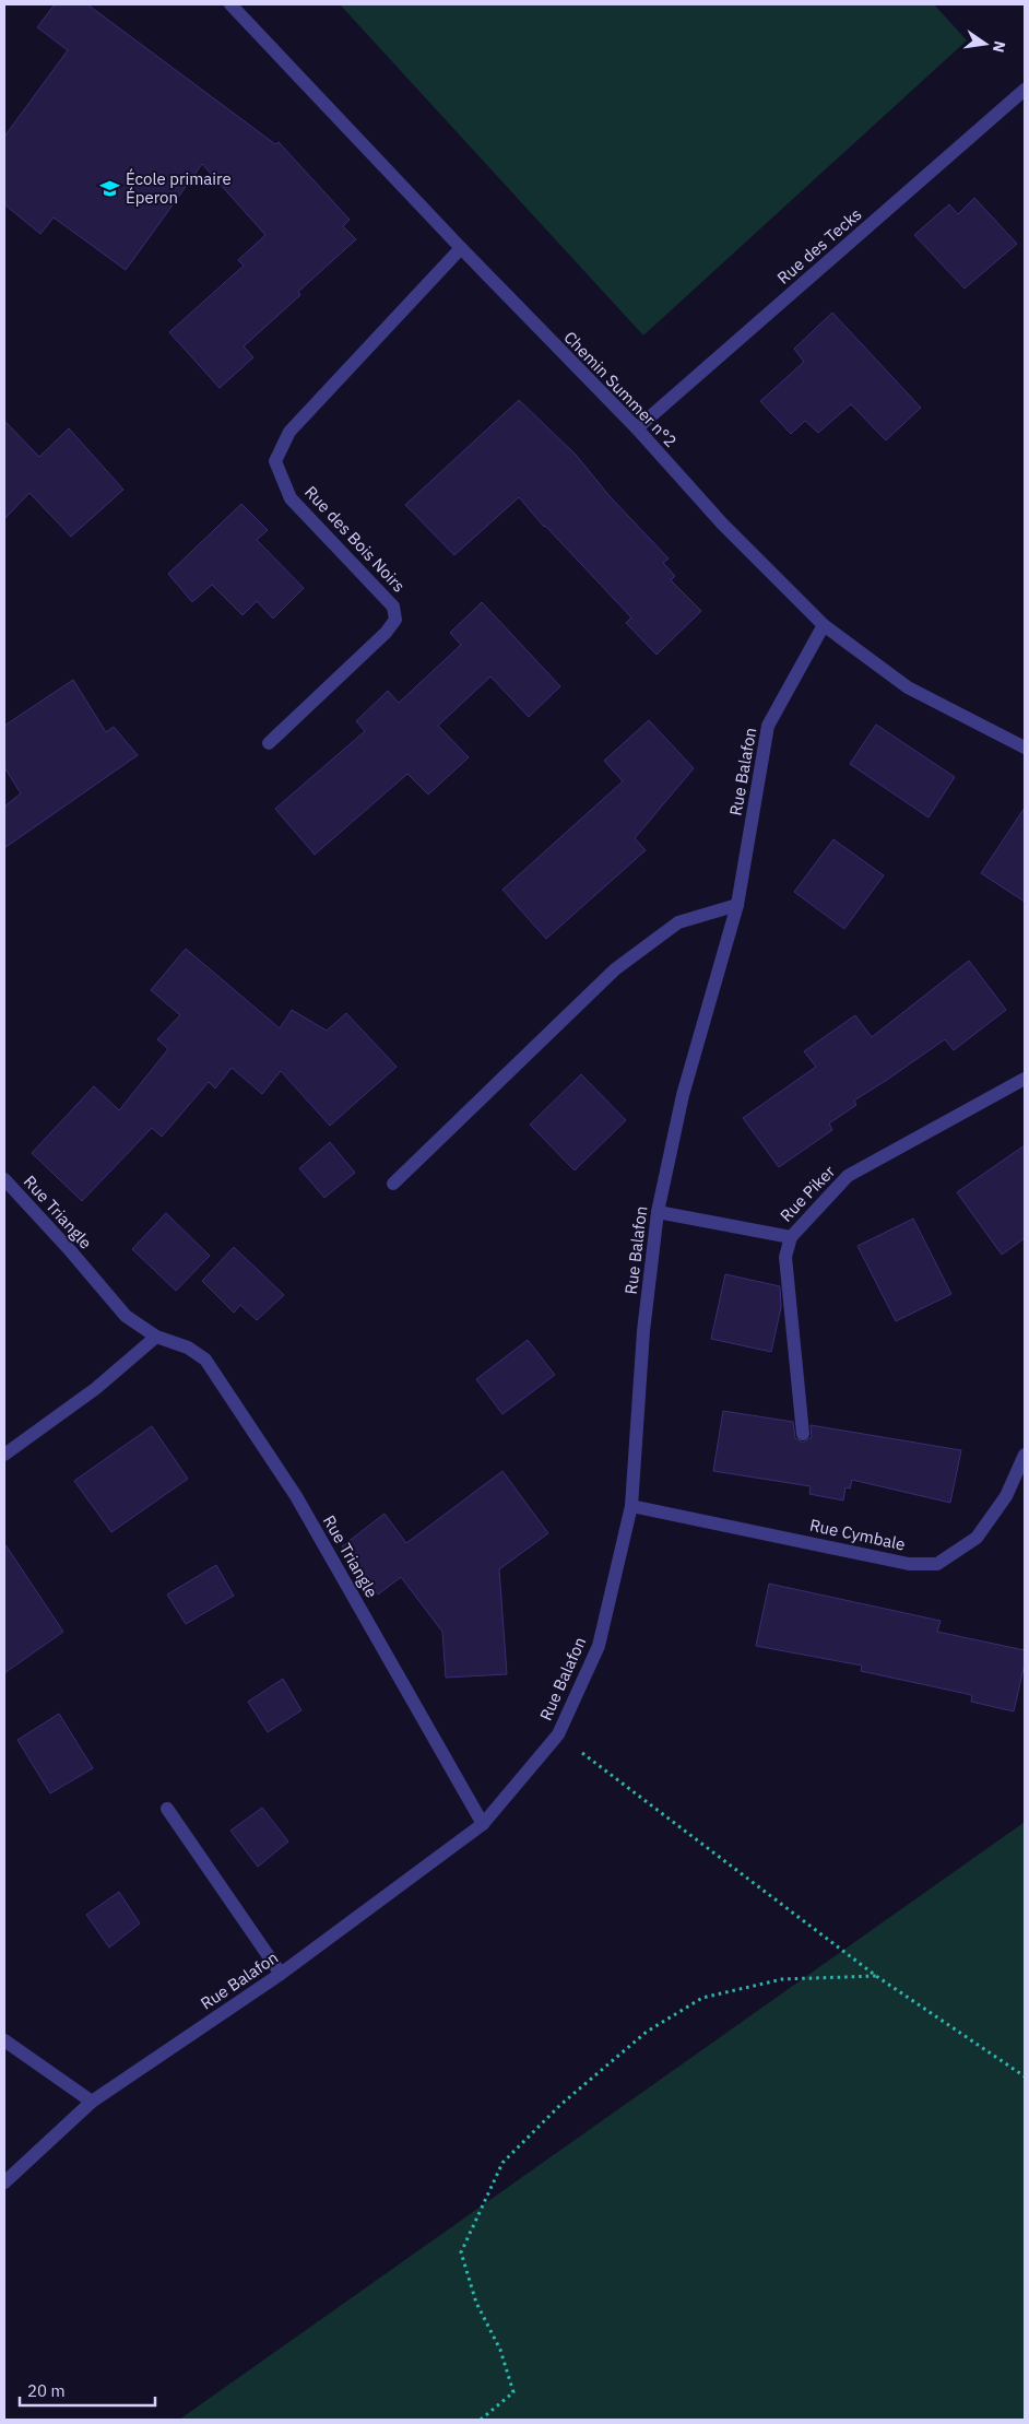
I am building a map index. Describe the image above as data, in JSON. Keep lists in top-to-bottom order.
{
  "streets": {
    "street": [
      "Rue des Tecks",
      "Chemin Summer n°2",
      "Rue des Bois Noirs",
      "Rue Balafon",
      "Rue Piker",
      "Rue Triangle",
      "Rue Cymbale"
    ]
  },
  "crossings": [
    ["Rue des Tecks", "Chemin Summer n°2"],
    ["Chemin Summer n°2", "Rue des Bois Noirs"],
    ["Chemin Summer n°2", "Rue Balafon"],
    ["Rue Balafon", "Rue Piker"],
    ["Rue Balafon", "Rue Triangle"],
    ["Rue Balafon", "Rue Cymbale"]
  ],
  "places": {
    "school or university": ["École primaire Éperon"]
  },
  "scale_bar": "20 m",
  "north": "right"
}
